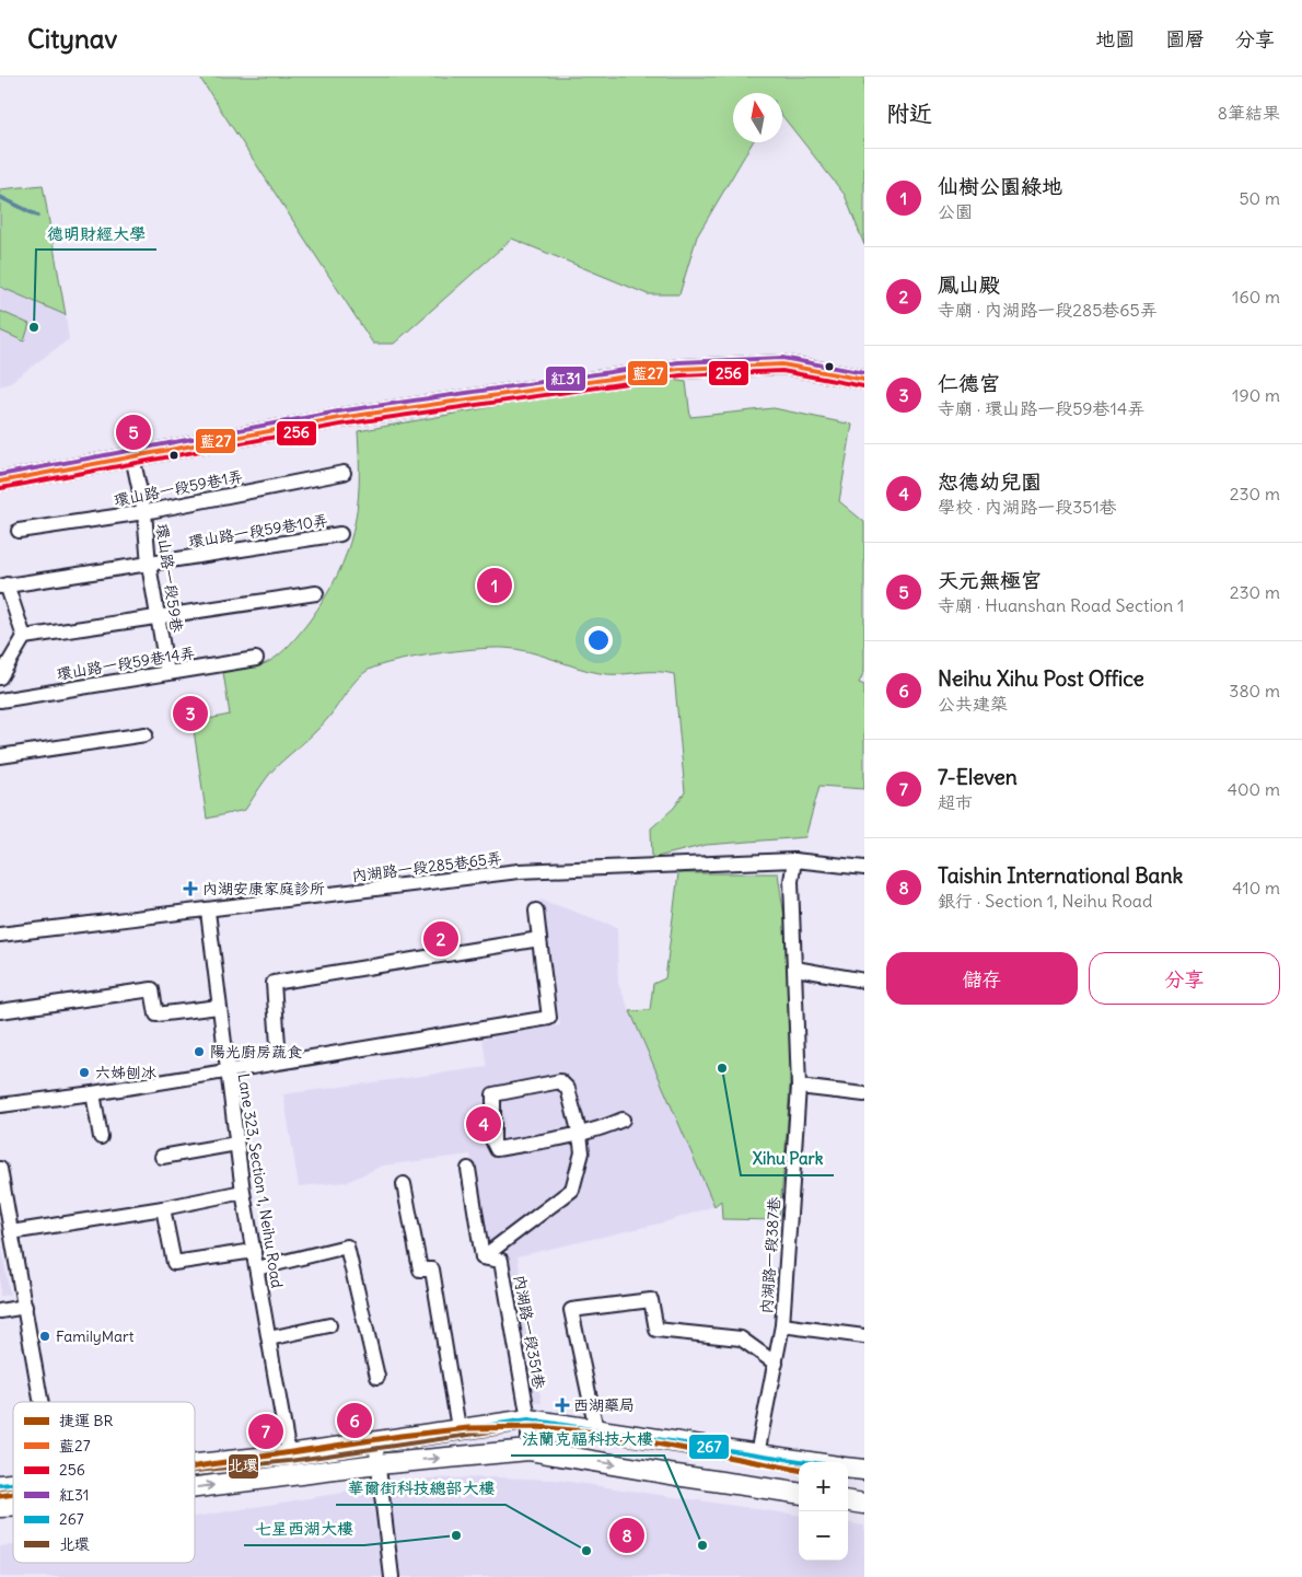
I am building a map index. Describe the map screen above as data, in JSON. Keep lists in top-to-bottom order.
{
  "streets": {
    "street": [
      "環山路一段59巷1弄",
      "環山路一段59巷10弄",
      "環山路一段59巷",
      "環山路一段59巷14弄",
      "內湖路一段285巷65弄",
      "Lane 323, Section 1, Neihu Road",
      "內湖路一段387巷",
      "內湖路一段351巷"
    ]
  },
  "crossings": [
    ["環山路一段59巷1弄", "環山路一段59巷"],
    ["環山路一段59巷10弄", "環山路一段59巷"],
    ["環山路一段59巷", "環山路一段59巷14弄"],
    ["內湖路一段285巷65弄", "Lane 323, Section 1, Neihu Road"],
    ["內湖路一段285巷65弄", "內湖路一段387巷"]
  ],
  "places": {
    "other": [
      "德明財經大學",
      "陽光廚房蔬食",
      "Xihu Park",
      "六姊刨冰",
      "FamilyMart",
      "七星西湖大樓",
      "法蘭克福科技大樓",
      "華爾街科技總部大樓"
    ],
    "health": ["內湖安康家庭診所", "西湖藥局"]
  },
  "lines": [
    "transit line 紅31",
    "transit line 藍27",
    "transit line 256",
    "transit line 267",
    "transit line 北環",
    "metro line BR"
  ],
  "legend": [
    "捷運 BR",
    "藍27",
    "256",
    "紅31",
    "267",
    "北環"
  ],
  "north": "top",
  "page": {
    "header": "Citynav",
    "nav": ["地圖", "圖層", "分享"],
    "heading": ["附近", "8筆結果"],
    "list": [
      {
        "mark": "1",
        "name": "仙樹公園綠地",
        "note": "公園",
        "value": "50 m"
      },
      {
        "mark": "2",
        "name": "鳳山殿",
        "note": "寺廟 · 內湖路一段285巷65弄",
        "value": "160 m"
      },
      {
        "mark": "3",
        "name": "仁德宮",
        "note": "寺廟 · 環山路一段59巷14弄",
        "value": "190 m"
      },
      {
        "mark": "4",
        "name": "恕德幼兒園",
        "note": "學校 · 內湖路一段351巷",
        "value": "230 m"
      },
      {
        "mark": "5",
        "name": "天元無極宮",
        "note": "寺廟 · Huanshan Road Section 1",
        "value": "230 m"
      },
      {
        "mark": "6",
        "name": "Neihu Xihu Post Office",
        "note": "公共建築",
        "value": "380 m"
      },
      {
        "mark": "7",
        "name": "7-Eleven",
        "note": "超市",
        "value": "400 m"
      },
      {
        "mark": "8",
        "name": "Taishin International Bank",
        "note": "銀行 · Section 1, Neihu Road",
        "value": "410 m"
      }
    ],
    "pins": [
      "5",
      "1",
      "3",
      "2",
      "4",
      "6",
      "7",
      "8"
    ],
    "buttons": ["儲存", "分享"],
    "map_buttons": ["+", "−"]
  }
}
